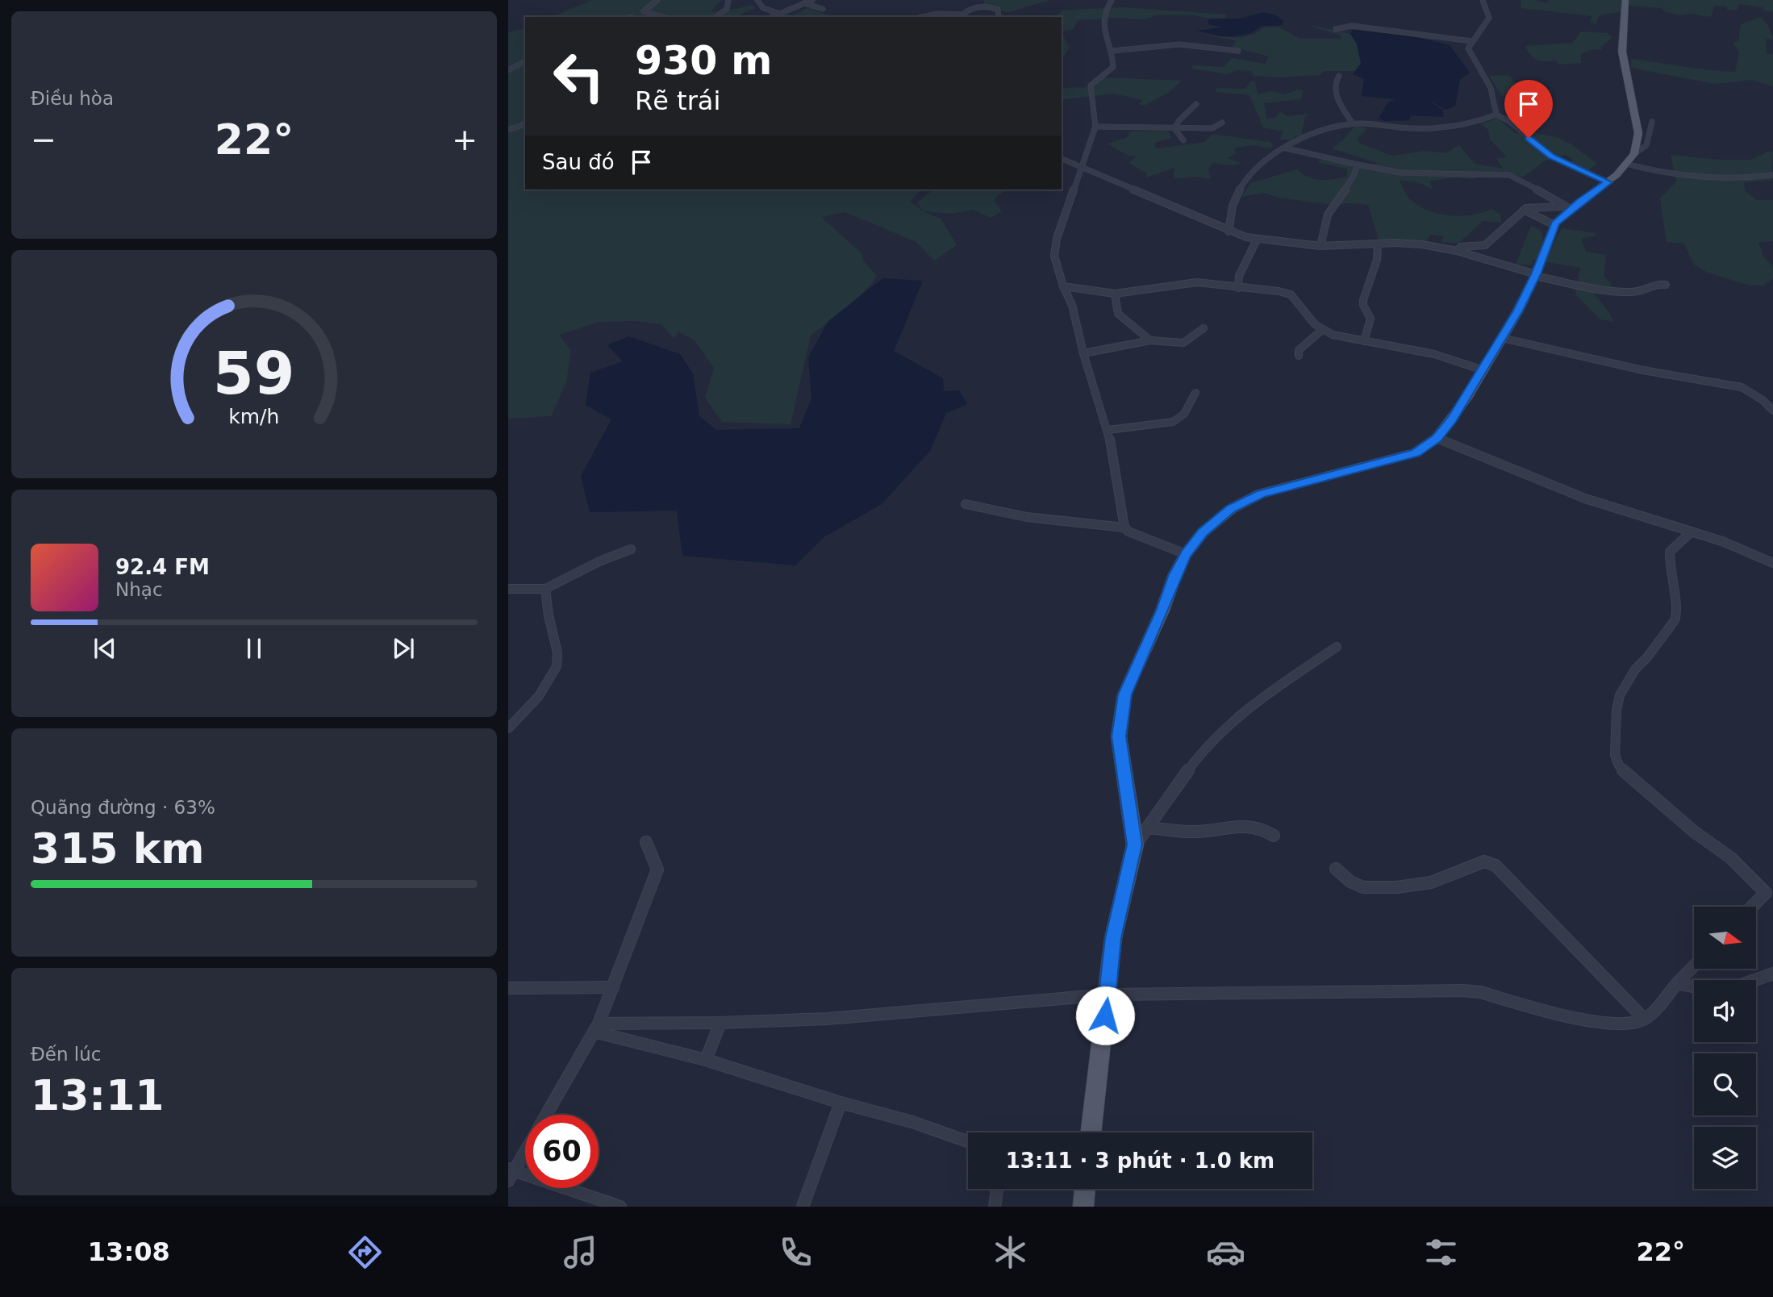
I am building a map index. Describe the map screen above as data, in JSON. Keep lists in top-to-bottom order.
{
  "north": "right",
  "page": {
    "tile": [
      "Điều hòa",
      ["Quãng đường · 63%", "315 km"],
      ["Đến lúc", "13:11"]
    ],
    "turn": ["930 m", "Rẽ trái"],
    "heat": ["−", "22°", "+"],
    "then": "Sau đó",
    "song": ["92.4 FM", "Nhạc"],
    "limit": "60",
    "trip": "13:11 · 3 phút · 1.0 km",
    "tabs": ["13:08", "22°"],
    "gauge": ["59", "km/h"]
  }
}
